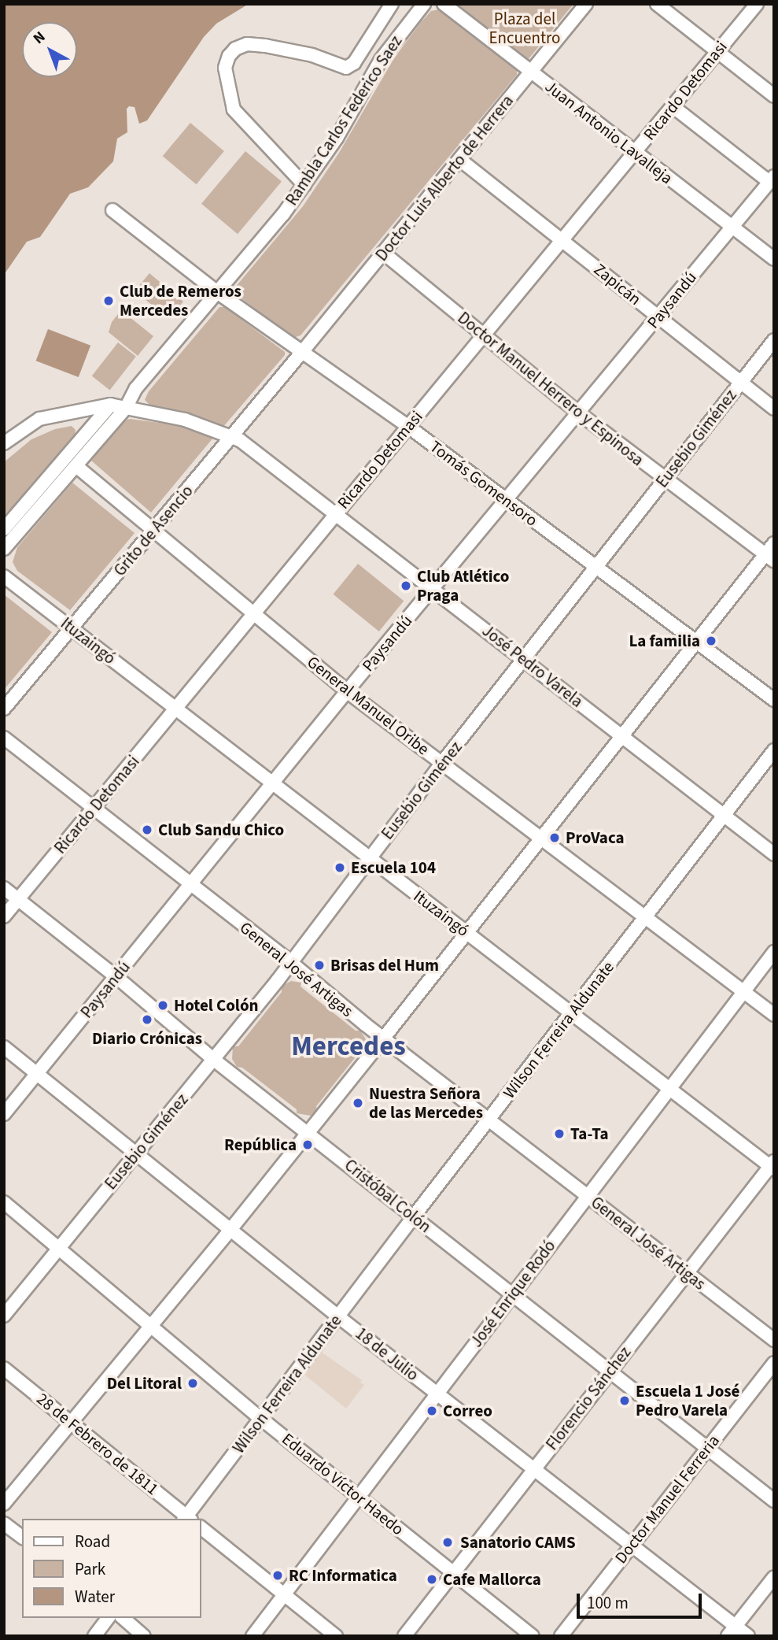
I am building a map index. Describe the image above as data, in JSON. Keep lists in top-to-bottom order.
{
  "streets": {
    "street": [
      "Ricardo Detomasi",
      "Rambla Carlos Federico Saez",
      "Juan Antonio Lavalleja",
      "Doctor Luis Alberto de Herrera",
      "Zapicán",
      "Paysandú",
      "Doctor Manuel Herrero y Espinosa",
      "Eusebio Giménez",
      "Tomás Gomensoro",
      "Grito de Asencio",
      "Ituzaingó",
      "José Pedro Varela",
      "General Manuel Oribe",
      "General José Artigas",
      "Wilson Ferreira Aldunate",
      "Cristóbal Colón",
      "José Enrique Rodó",
      "18 de Julio",
      "Florencio Sánchez",
      "28 de Febrero de 1811",
      "Eduardo Víctor Haedo",
      "Doctor Manuel Ferreria"
    ]
  },
  "crossings": [
    ["Ricardo Detomasi", "Juan Antonio Lavalleja"],
    ["Ricardo Detomasi", "Zapicán"],
    ["Ricardo Detomasi", "Doctor Manuel Herrero y Espinosa"],
    ["Ricardo Detomasi", "Tomás Gomensoro"],
    ["Ricardo Detomasi", "Ituzaingó"],
    ["Ricardo Detomasi", "José Pedro Varela"],
    ["Ricardo Detomasi", "General Manuel Oribe"],
    ["Ricardo Detomasi", "General José Artigas"],
    ["Ricardo Detomasi", "Cristóbal Colón"],
    ["Rambla Carlos Federico Saez", "Tomás Gomensoro"],
    ["Rambla Carlos Federico Saez", "José Pedro Varela"],
    ["Rambla Carlos Federico Saez", "General Manuel Oribe"],
    ["Juan Antonio Lavalleja", "Doctor Luis Alberto de Herrera"],
    ["Juan Antonio Lavalleja", "Paysandú"],
    ["Doctor Luis Alberto de Herrera", "Zapicán"],
    ["Doctor Luis Alberto de Herrera", "Doctor Manuel Herrero y Espinosa"],
    ["Doctor Luis Alberto de Herrera", "Tomás Gomensoro"],
    ["Doctor Luis Alberto de Herrera", "Grito de Asencio"],
    ["Zapicán", "Paysandú"],
    ["Zapicán", "Eusebio Giménez"],
    ["Paysandú", "Doctor Manuel Herrero y Espinosa"],
    ["Paysandú", "Tomás Gomensoro"],
    ["Paysandú", "Ituzaingó"],
    ["Paysandú", "José Pedro Varela"],
    ["Paysandú", "General Manuel Oribe"],
    ["Paysandú", "General José Artigas"],
    ["Paysandú", "Cristóbal Colón"],
    ["Paysandú", "18 de Julio"],
    ["Doctor Manuel Herrero y Espinosa", "Eusebio Giménez"],
    ["Eusebio Giménez", "Tomás Gomensoro"],
    ["Eusebio Giménez", "Ituzaingó"],
    ["Eusebio Giménez", "José Pedro Varela"],
    ["Eusebio Giménez", "General Manuel Oribe"],
    ["Eusebio Giménez", "General José Artigas"],
    ["Eusebio Giménez", "Cristóbal Colón"],
    ["Eusebio Giménez", "18 de Julio"],
    ["Eusebio Giménez", "Eduardo Víctor Haedo"],
    ["Tomás Gomensoro", "Grito de Asencio"],
    ["Grito de Asencio", "Ituzaingó"],
    ["Grito de Asencio", "José Pedro Varela"],
    ["Grito de Asencio", "General Manuel Oribe"],
    ["Ituzaingó", "Wilson Ferreira Aldunate"],
    ["Ituzaingó", "José Enrique Rodó"],
    ["Ituzaingó", "Florencio Sánchez"],
    ["José Pedro Varela", "Wilson Ferreira Aldunate"],
    ["General Manuel Oribe", "Wilson Ferreira Aldunate"],
    ["General Manuel Oribe", "José Enrique Rodó"],
    ["General José Artigas", "Wilson Ferreira Aldunate"],
    ["General José Artigas", "Cristóbal Colón"],
    ["General José Artigas", "José Enrique Rodó"],
    ["General José Artigas", "Florencio Sánchez"],
    ["Wilson Ferreira Aldunate", "Cristóbal Colón"],
    ["Wilson Ferreira Aldunate", "18 de Julio"],
    ["Wilson Ferreira Aldunate", "28 de Febrero de 1811"],
    ["Wilson Ferreira Aldunate", "Eduardo Víctor Haedo"],
    ["Cristóbal Colón", "José Enrique Rodó"],
    ["Cristóbal Colón", "Florencio Sánchez"],
    ["Cristóbal Colón", "Doctor Manuel Ferreria"],
    ["José Enrique Rodó", "18 de Julio"],
    ["José Enrique Rodó", "Eduardo Víctor Haedo"],
    ["18 de Julio", "Florencio Sánchez"],
    ["18 de Julio", "Doctor Manuel Ferreria"],
    ["Florencio Sánchez", "Eduardo Víctor Haedo"]
  ],
  "districts": ["Mercedes"],
  "parks": ["Plaza del Encuentro"],
  "places": [
    "Club de Remeros Mercedes",
    "Club Atlético Praga",
    "La familia",
    "Club Sandu Chico",
    "ProVaca",
    "Escuela 104",
    "Brisas del Hum",
    "Hotel Colón",
    "Diario Crónicas",
    "Nuestra Señora de las Mercedes",
    "Ta-Ta",
    "República",
    "Del Litoral",
    "Escuela 1 José Pedro Varela",
    "Correo",
    "Sanatorio CAMS",
    "RC Informatica",
    "Cafe Mallorca"
  ],
  "legend": ["Road", "Park", "Water"],
  "scale_bar": "100 m",
  "north": "top left"
}
